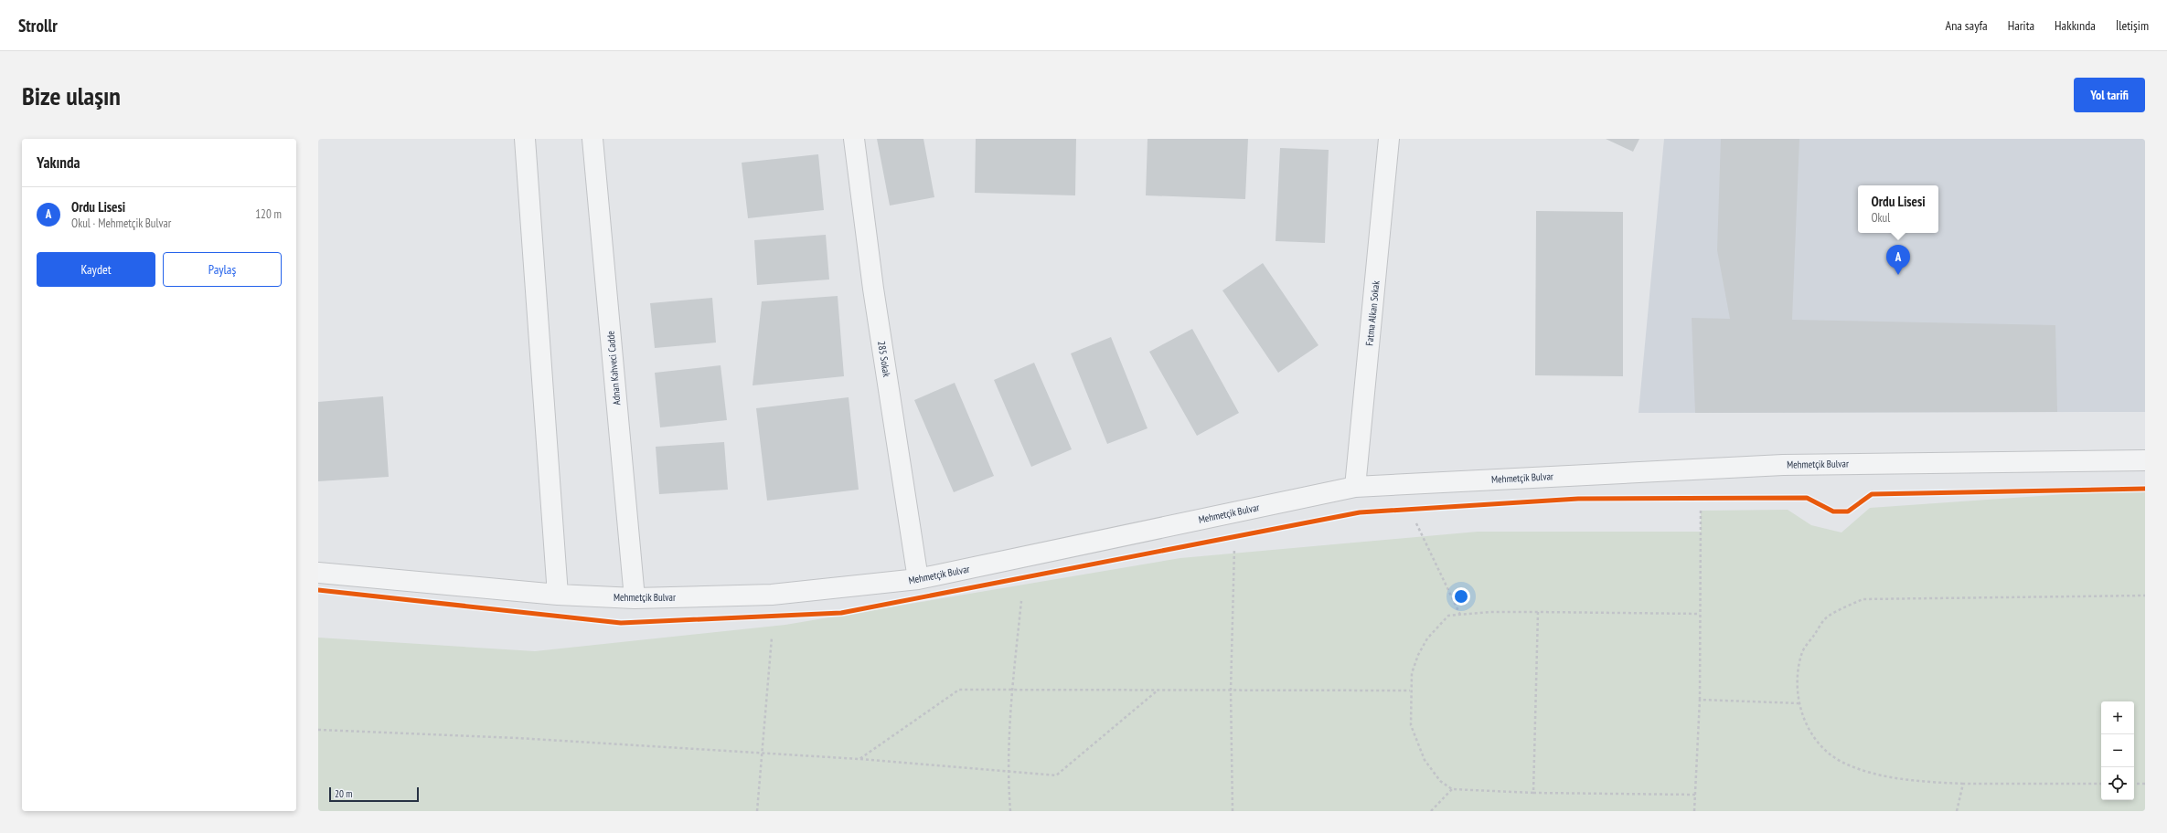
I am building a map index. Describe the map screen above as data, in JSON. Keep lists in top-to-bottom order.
{
  "streets": {
    "street": [
      "Fatma Alkan Sokak",
      "285 Sokak",
      "Adnan Kahveci Cadde",
      "Mehmetçik Bulvar"
    ]
  },
  "crossings": [
    ["Fatma Alkan Sokak", "Mehmetçik Bulvar"],
    ["285 Sokak", "Mehmetçik Bulvar"],
    ["Adnan Kahveci Cadde", "Mehmetçik Bulvar"]
  ],
  "scale_bar": "20 m",
  "page": {
    "header": "Strollr",
    "nav": [
      "Ana sayfa",
      "Harita",
      "Hakkında",
      "İletişim"
    ],
    "buttons": [
      "Yol tarifi",
      ["Kaydet", "Paylaş"]
    ],
    "title": "Bize ulaşın",
    "heading": "Yakında",
    "popup": ["Ordu Lisesi", "Okul"],
    "list": [
      {
        "mark": "A",
        "name": "Ordu Lisesi",
        "note": "Okul · Mehmetçik Bulvar",
        "value": "120 m"
      }
    ],
    "pins": "A",
    "map_buttons": ["+", "−"],
    "scale": "20 m"
  }
}
